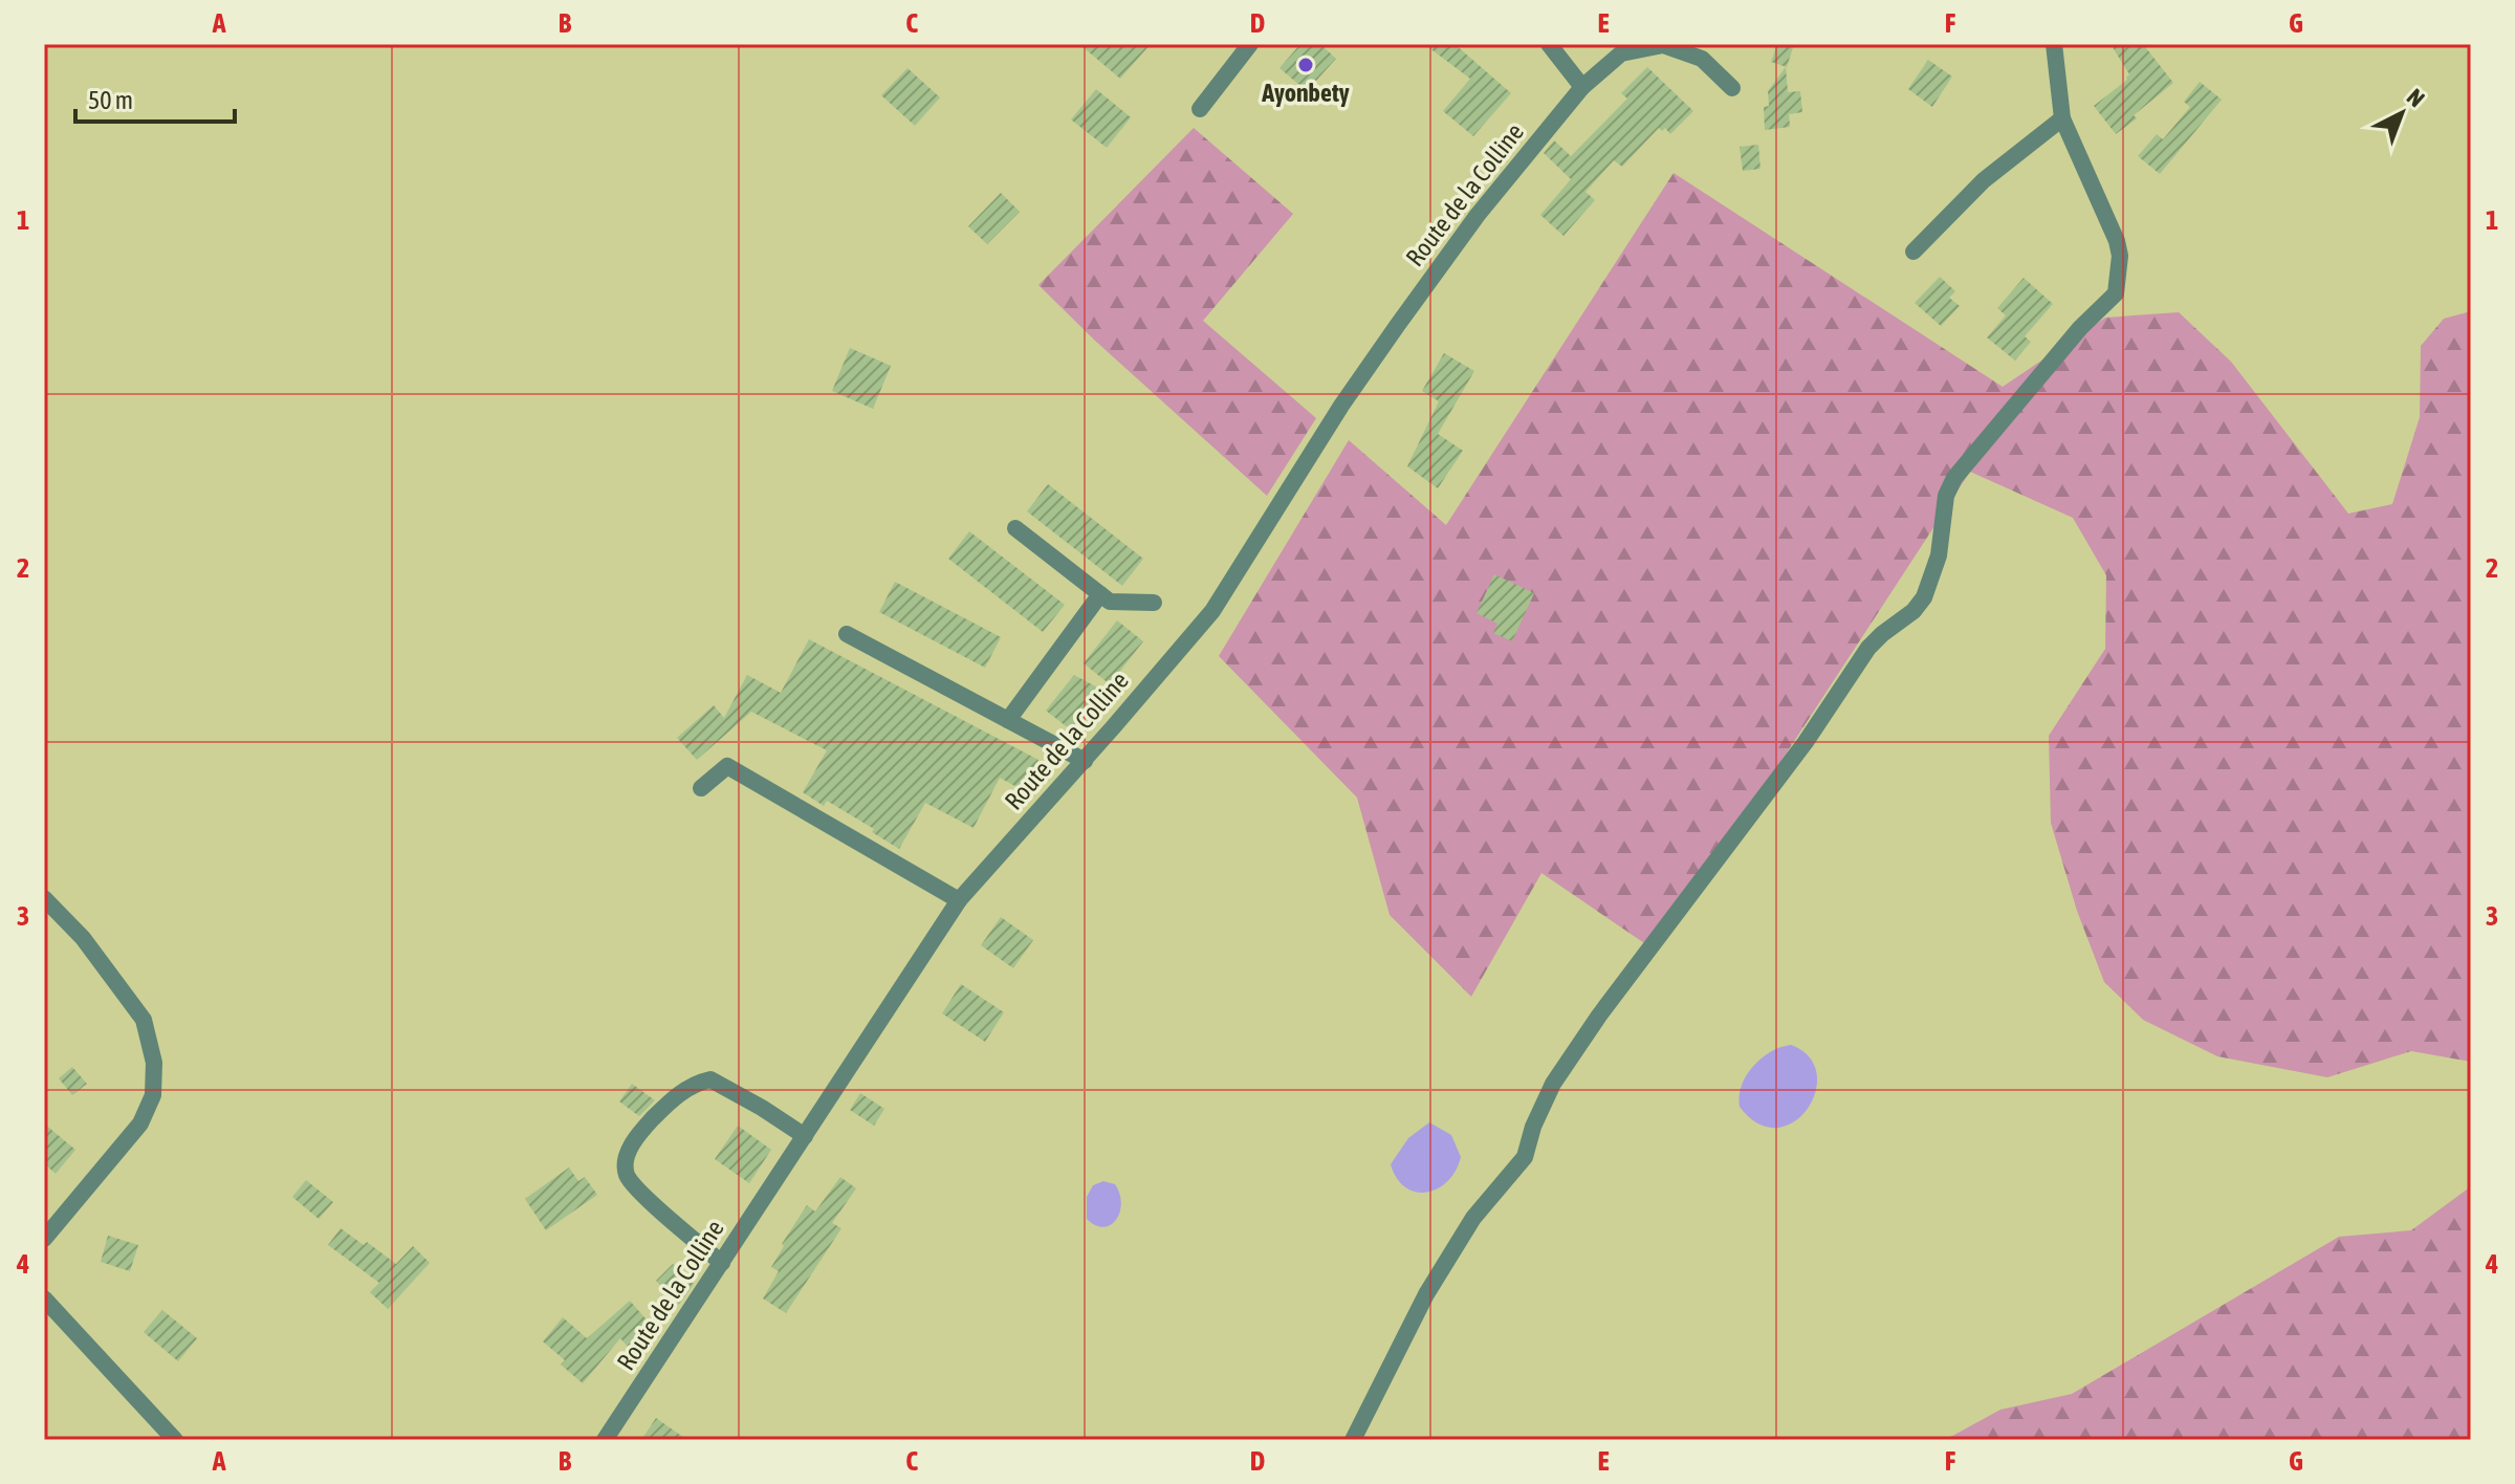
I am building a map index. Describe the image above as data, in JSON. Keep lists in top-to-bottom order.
{
  "streets": {
    "street": ["Route de la Colline"]
  },
  "places": ["Ayonbety"],
  "scale_bar": "50 m",
  "north": "top right",
  "grid": {
    "columns": [
      "A",
      "B",
      "C",
      "D",
      "E",
      "F",
      "G"
    ],
    "rows": [
      "1",
      "2",
      "3",
      "4"
    ]
  }
}
